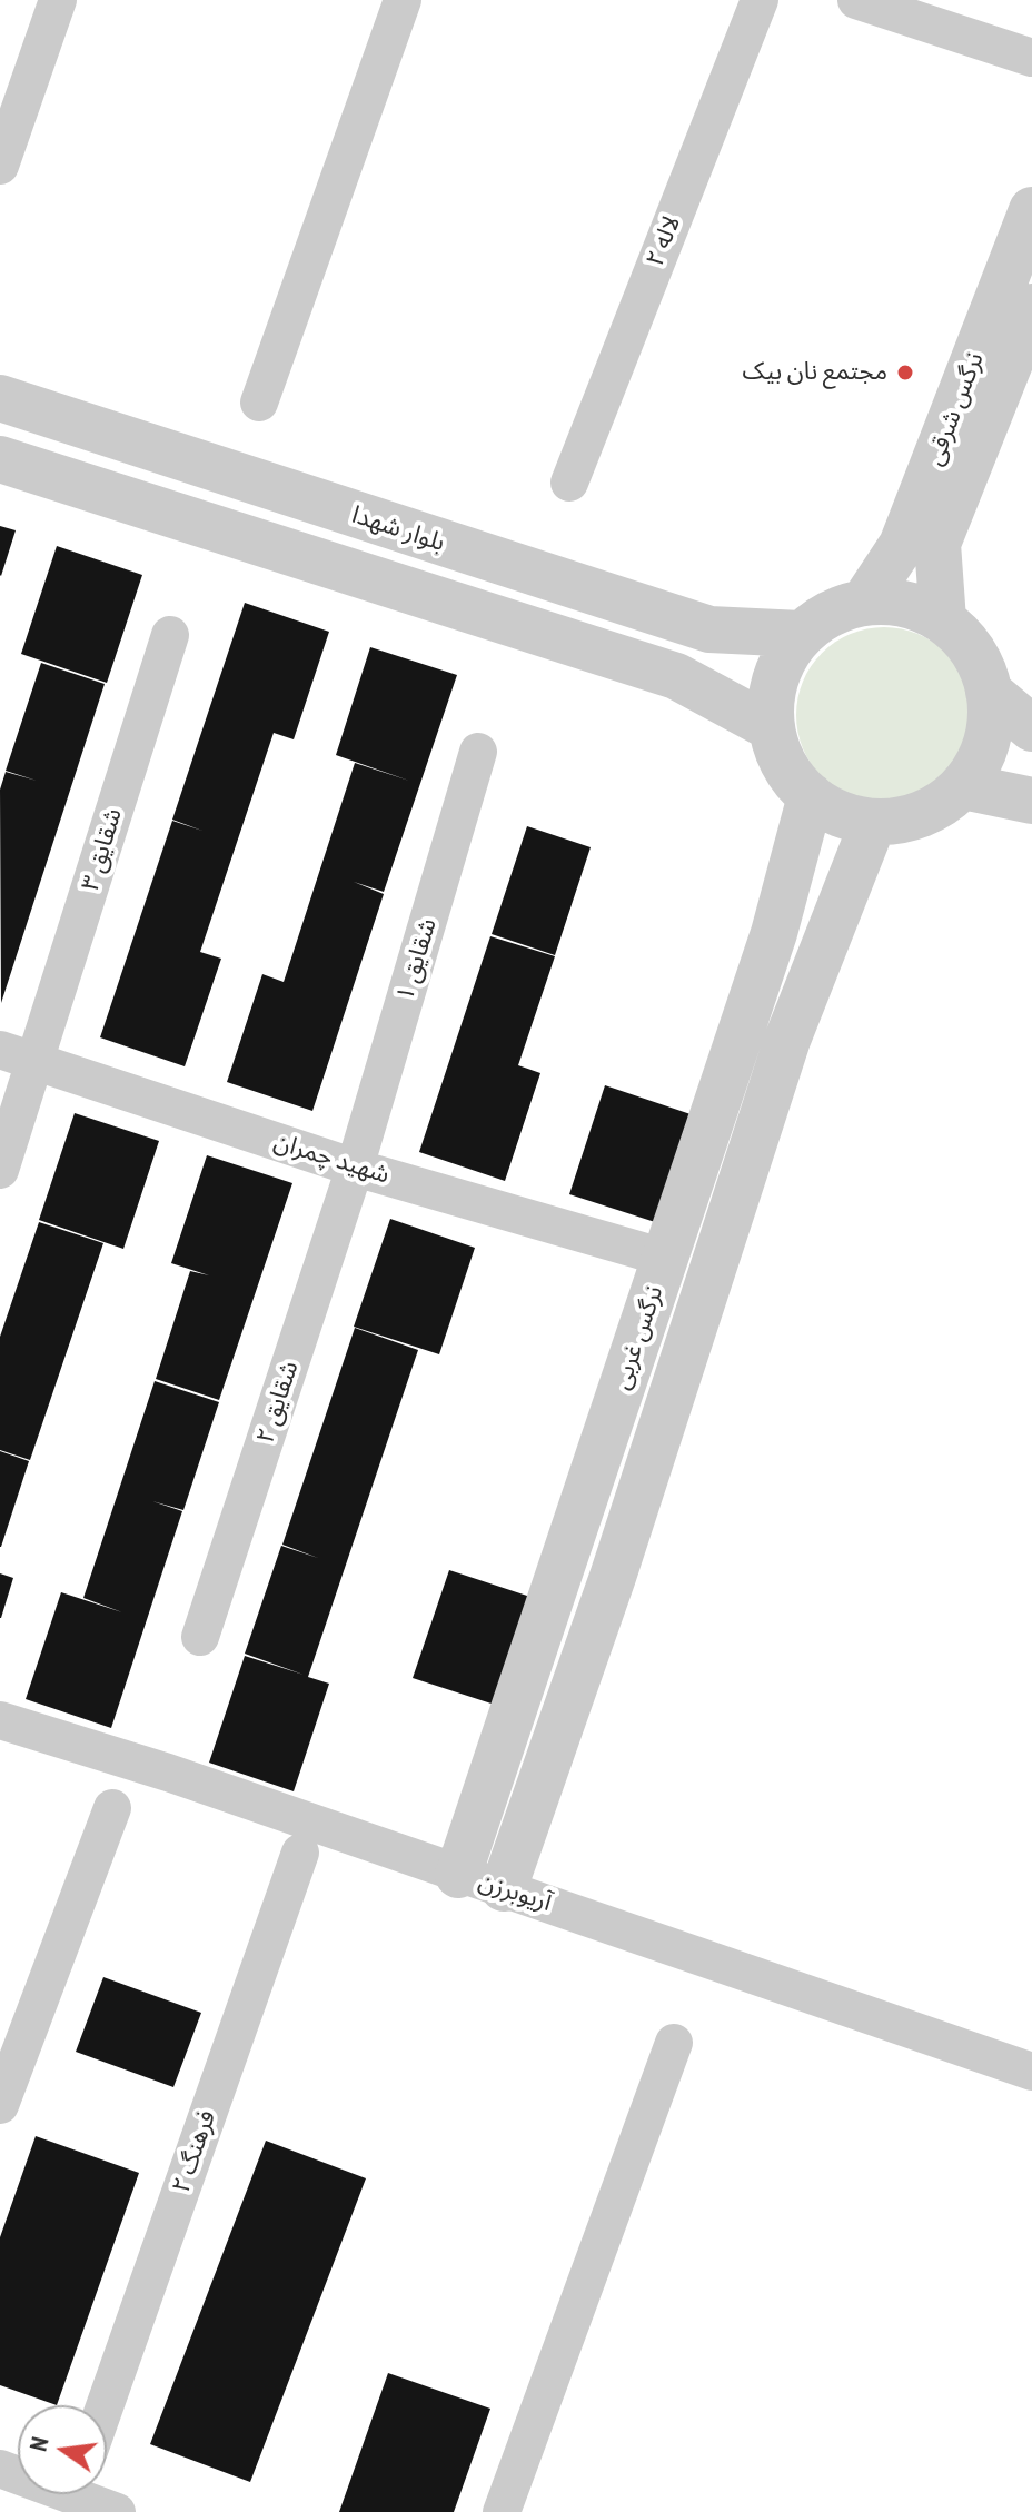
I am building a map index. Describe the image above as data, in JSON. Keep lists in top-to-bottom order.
{
  "streets": {
    "street": [
      "لاله ۲",
      "نرگس شرقی",
      "بلوار شهدا",
      "شقایق ۳",
      "شقایق ۱",
      "شهید چمران",
      "نرگس غربی",
      "شقایق ۲",
      "آریوبرزن",
      "فرهنگ ۲"
    ]
  },
  "crossings": [
    ["نرگس شرقی", "بلوار شهدا"],
    ["نرگس شرقی", "نرگس غربی"],
    ["بلوار شهدا", "نرگس غربی"],
    ["شقایق ۳", "شهید چمران"],
    ["شقایق ۱", "شهید چمران"],
    ["شقایق ۱", "شقایق ۲"],
    ["شهید چمران", "نرگس غربی"],
    ["شهید چمران", "شقایق ۲"],
    ["نرگس غربی", "آریوبرزن"]
  ],
  "places": ["مجتمع نان بیک"],
  "north": "left"
}
